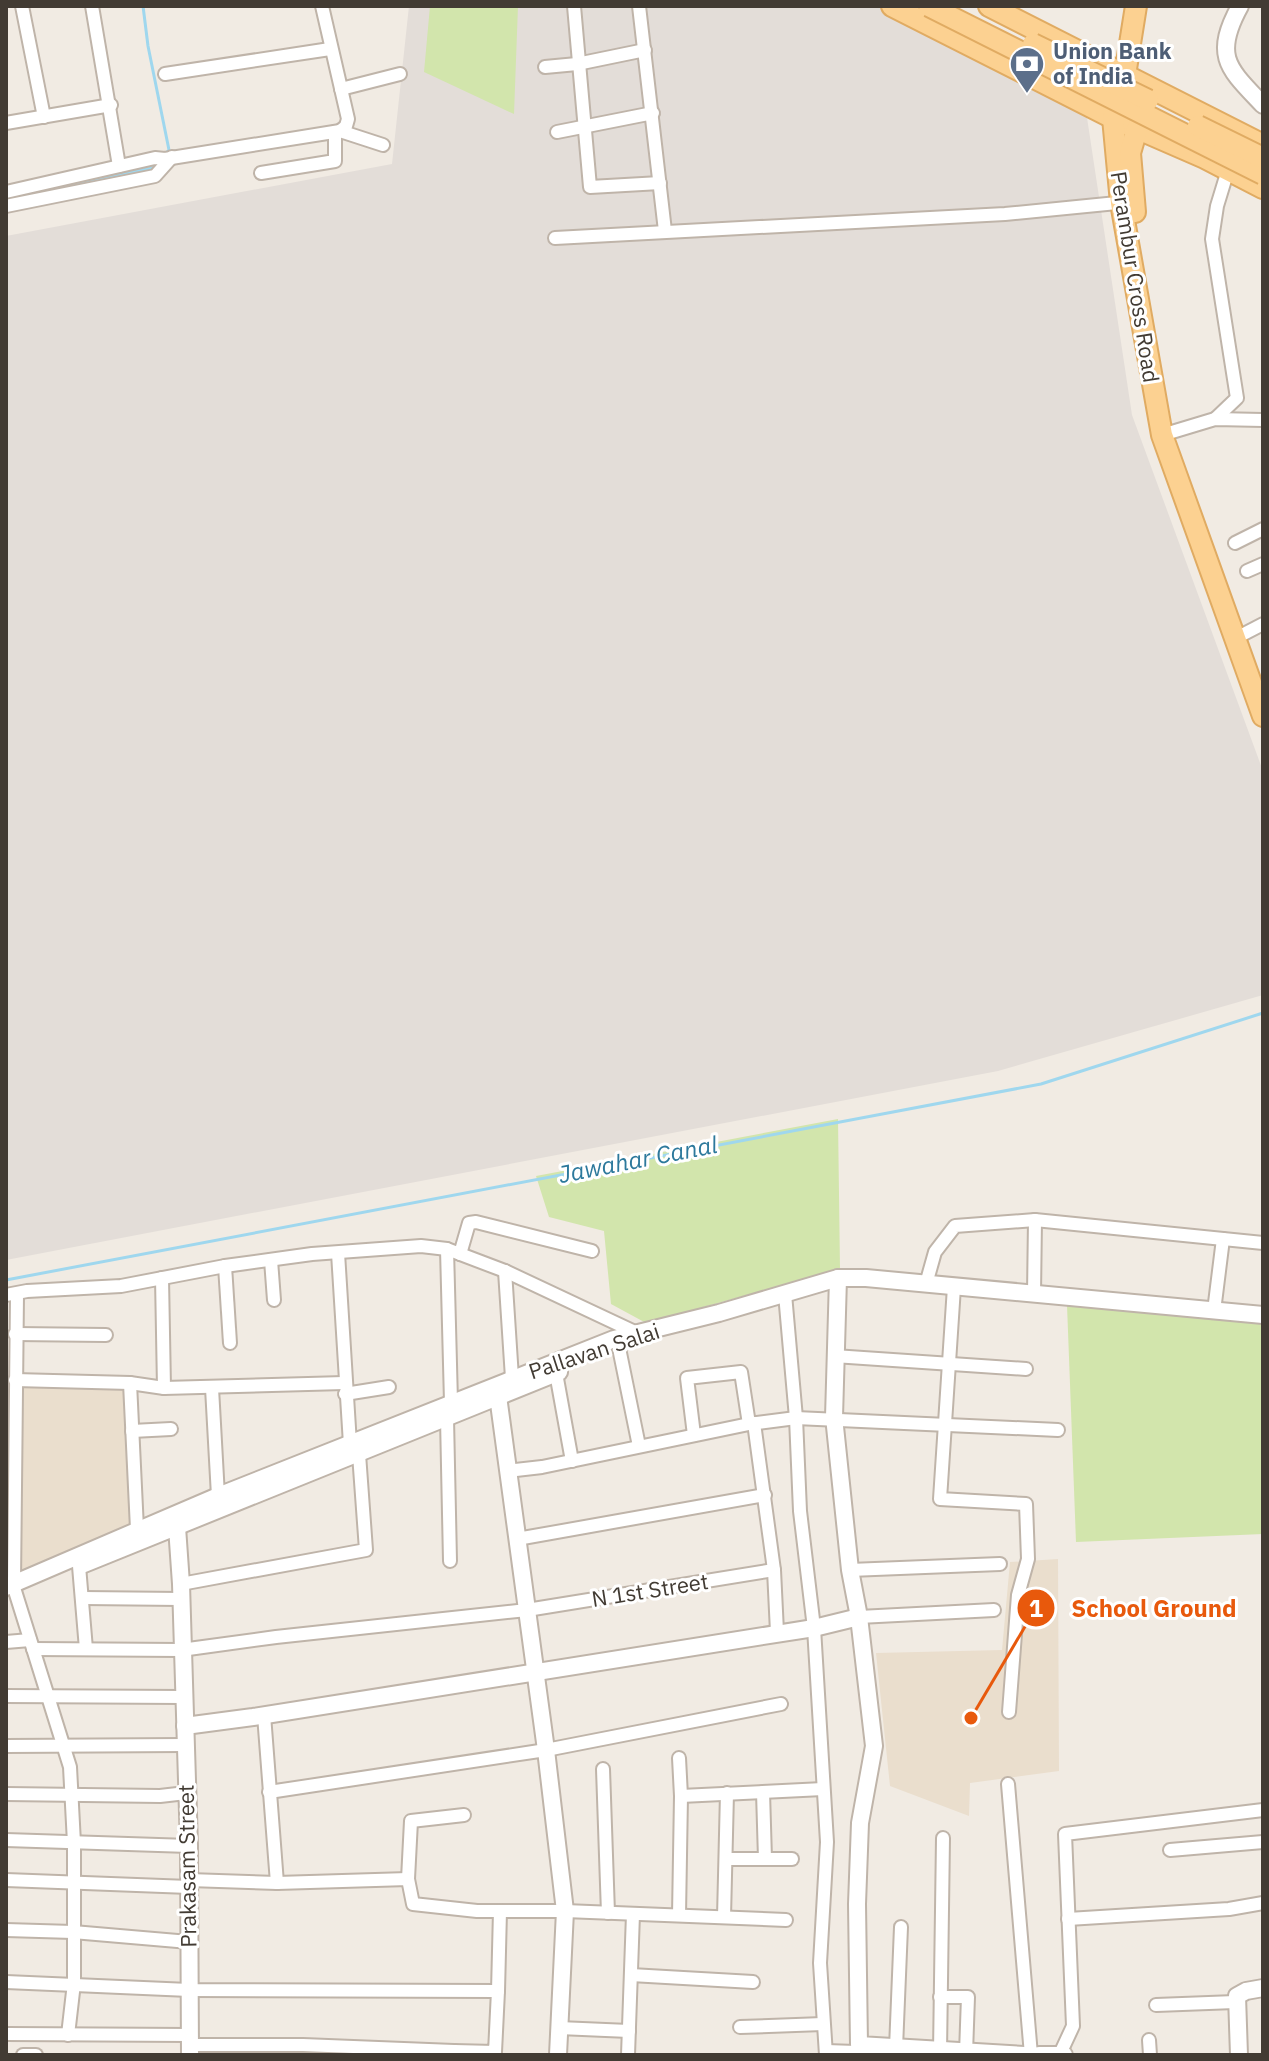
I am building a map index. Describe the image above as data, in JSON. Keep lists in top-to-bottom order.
{
  "streets": {
    "main road": ["Perambur Cross Road"],
    "street": ["Pallavan Salai", "N 1st Street", "Prakasam Street"]
  },
  "crossings": [
    ["N 1st Street", "Prakasam Street"]
  ],
  "water": ["Jawahar Canal"],
  "places": {
    "bank": ["Union Bank of India"],
    "other": ["School Ground"]
  }
}
